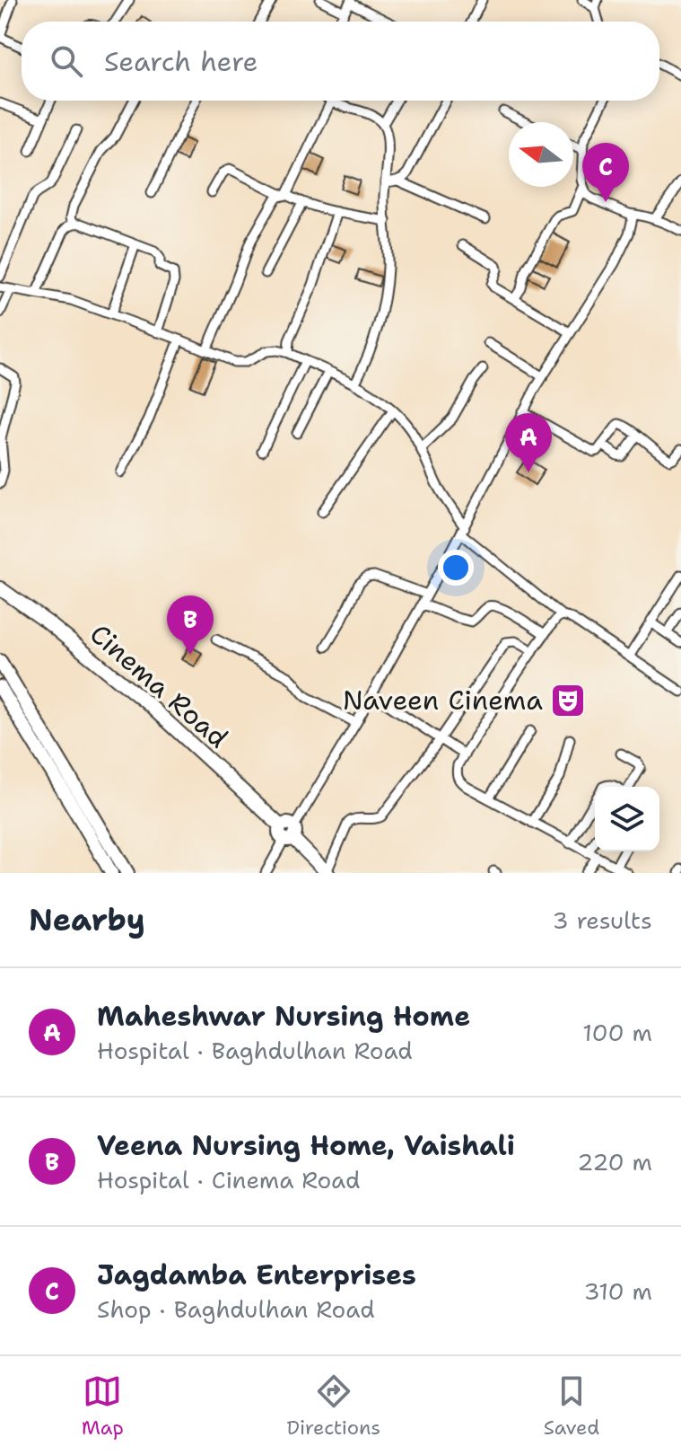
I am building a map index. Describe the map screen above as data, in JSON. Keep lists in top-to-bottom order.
{
  "streets": {
    "main road": ["Cinema Road"]
  },
  "places": {
    "theatre": ["Naveen Cinema"]
  },
  "north": "left",
  "page": {
    "search": "Search here",
    "pins": ["C", "A", "B"],
    "heading": ["Nearby", "3 results"],
    "list": [
      {
        "mark": "A",
        "name": "Maheshwar Nursing Home",
        "note": "Hospital · Baghdulhan Road",
        "value": "100 m"
      },
      {
        "mark": "B",
        "name": "Veena Nursing Home, Vaishali",
        "note": "Hospital · Cinema Road",
        "value": "220 m"
      },
      {
        "mark": "C",
        "name": "Jagdamba Enterprises",
        "note": "Shop · Baghdulhan Road",
        "value": "310 m"
      }
    ],
    "nav": ["Map", "Directions", "Saved"]
  }
}
